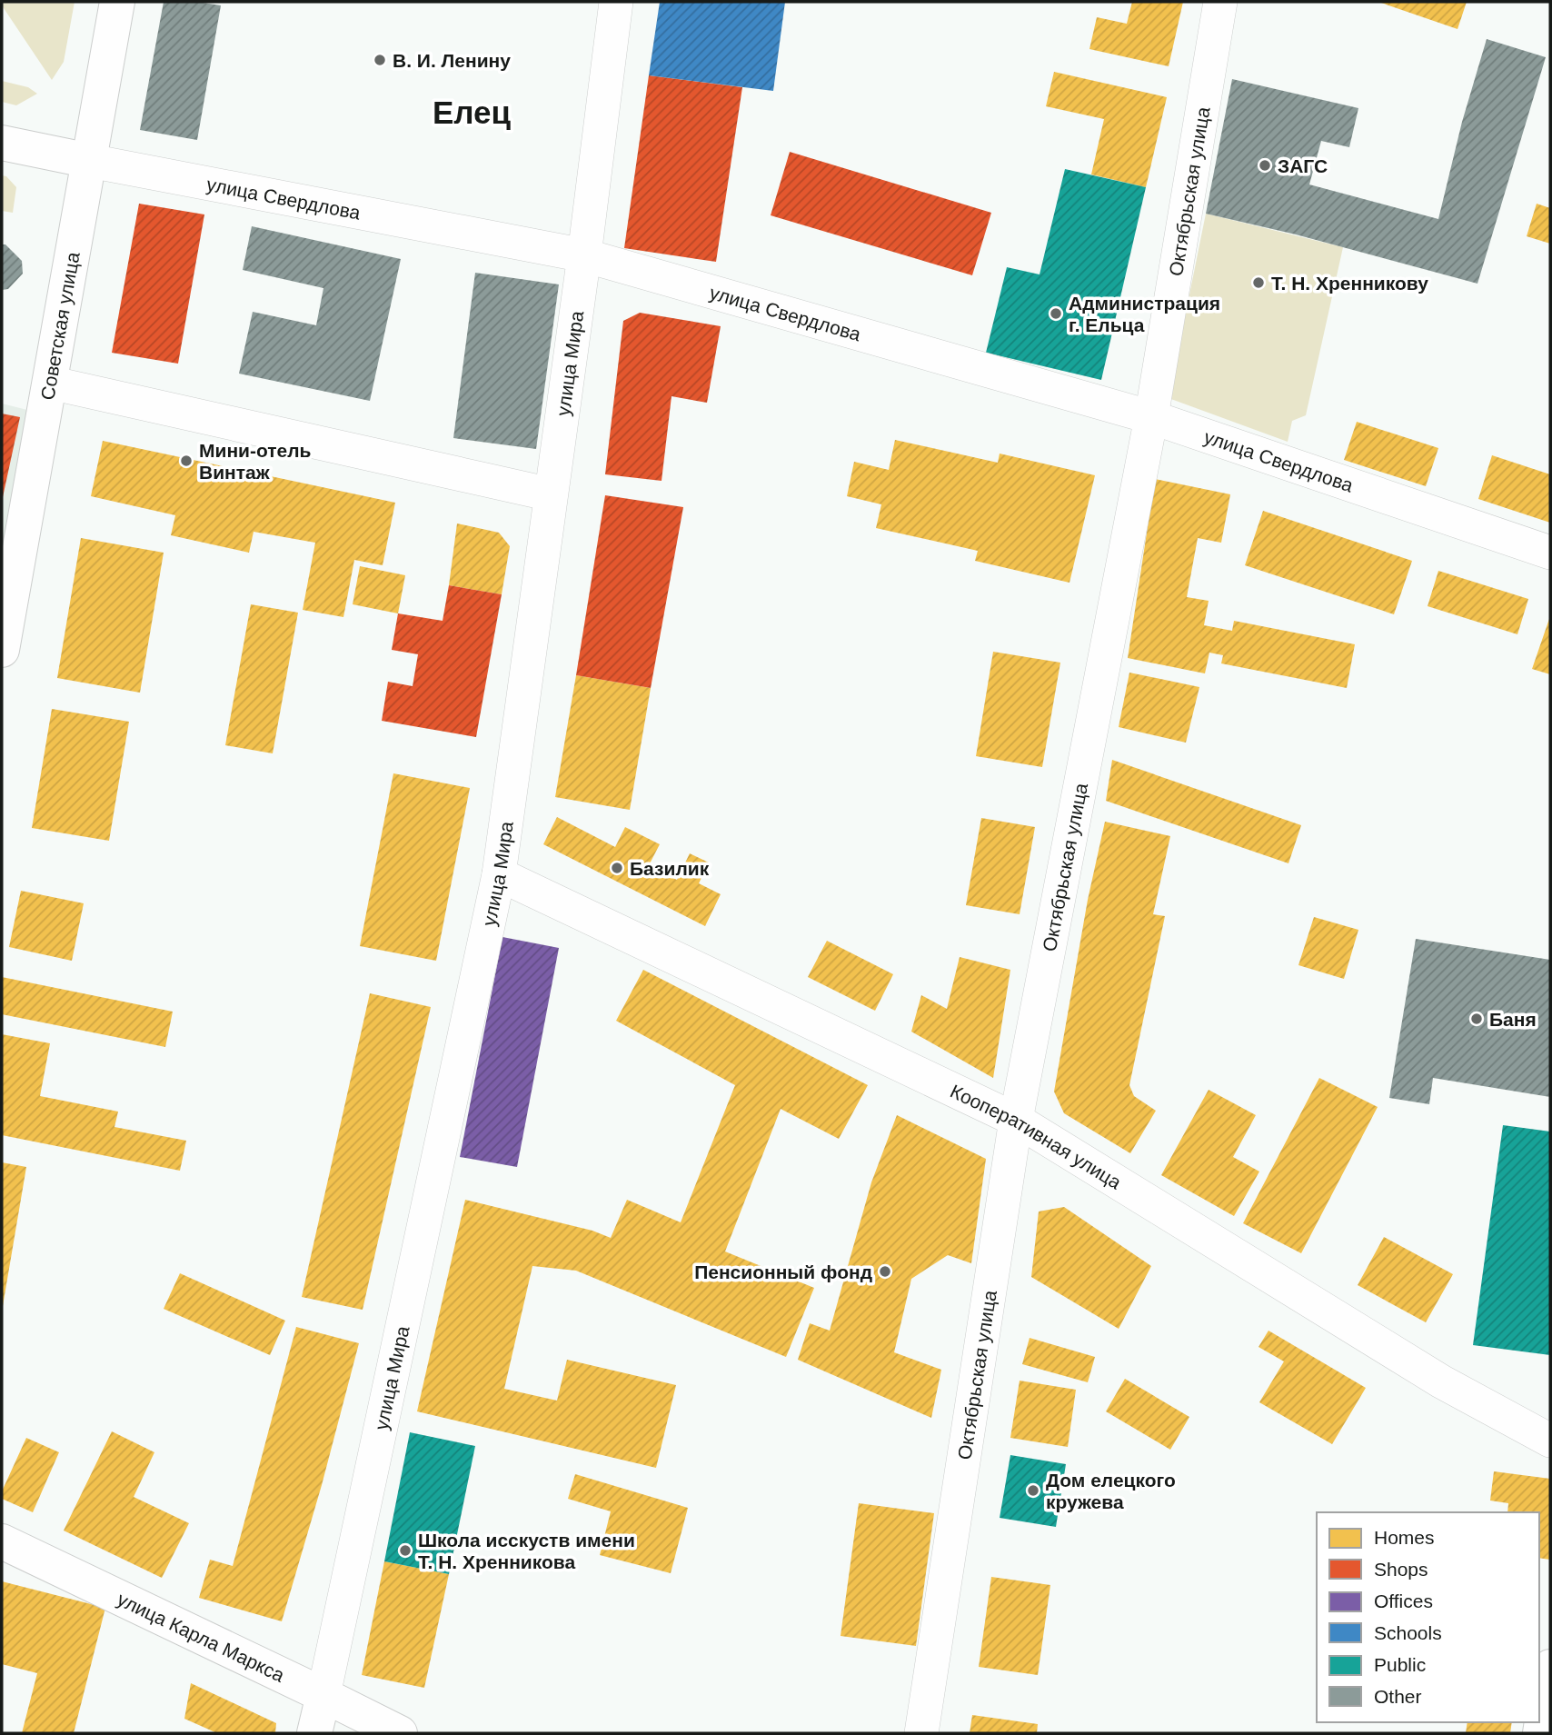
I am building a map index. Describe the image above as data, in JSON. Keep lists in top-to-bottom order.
{
  "streets": {
    "street": [
      "Октябрьская улица",
      "улица Свердлова",
      "Советская улица",
      "улица Мира",
      "Кооперативная улица",
      "улица Карла Маркса"
    ]
  },
  "crossings": [
    ["Октябрьская улица", "улица Свердлова"],
    ["Октябрьская улица", "Кооперативная улица"],
    ["улица Свердлова", "Советская улица"],
    ["улица Свердлова", "улица Мира"],
    ["улица Мира", "Кооперативная улица"],
    ["улица Мира", "улица Карла Маркса"]
  ],
  "districts": ["Елец"],
  "places": [
    "В. И. Ленину",
    "ЗАГС",
    "Т. Н. Хренникову",
    "Администрация г. Ельца",
    "Мини-отель Винтаж",
    "Базилик",
    "Баня",
    "Пенсионный фонд",
    "Дом елецкого кружева",
    "Школа исскуств имени Т. Н. Хренникова"
  ],
  "legend": [
    "Homes",
    "Shops",
    "Offices",
    "Schools",
    "Public",
    "Other"
  ]
}
